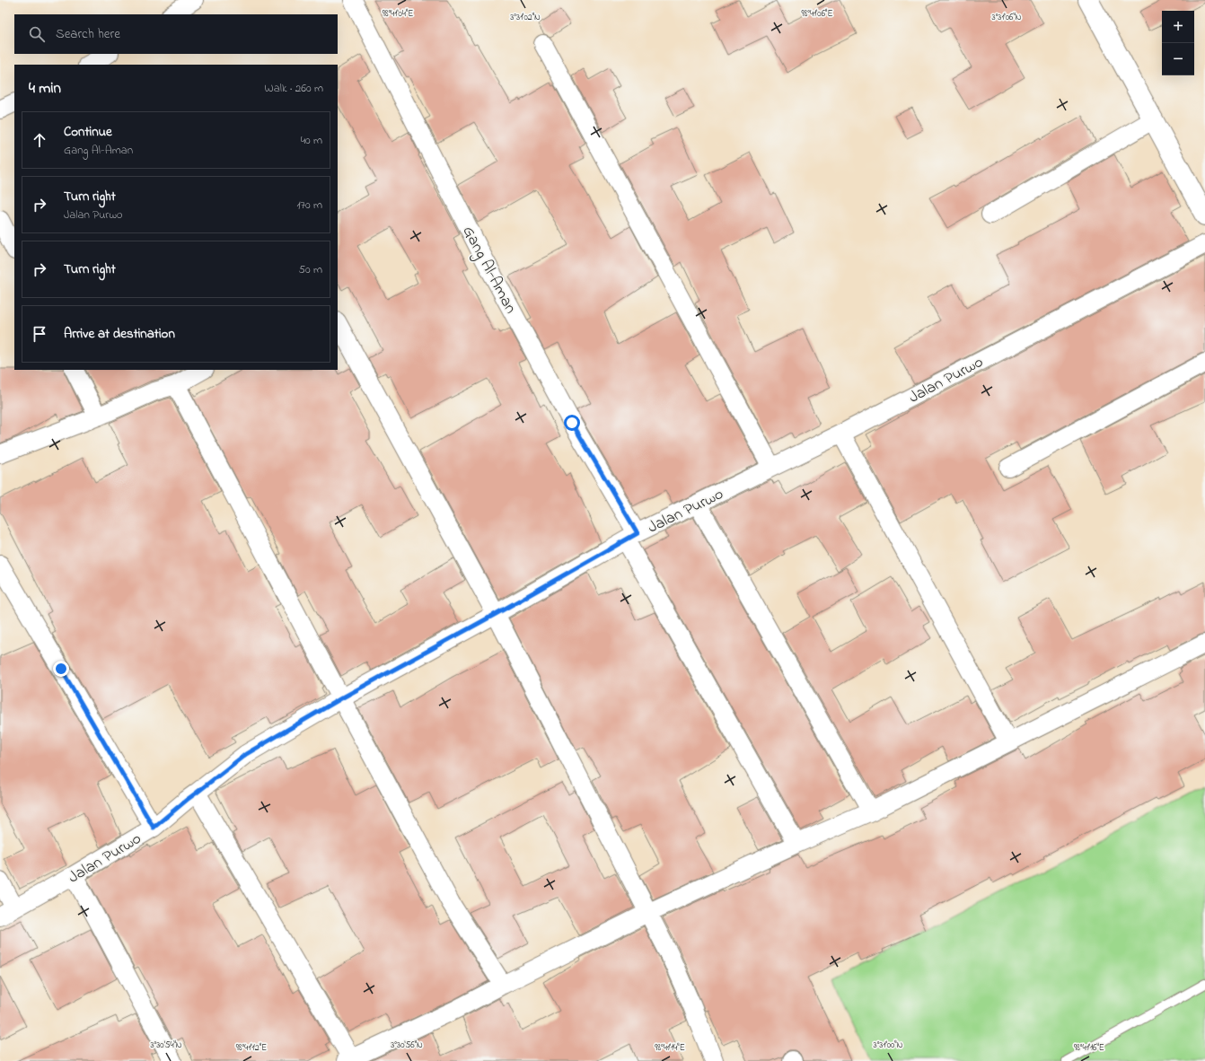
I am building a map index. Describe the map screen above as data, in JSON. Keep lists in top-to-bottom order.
{
  "streets": {
    "street": ["Gang Al-Aman", "Jalan Purwo"]
  },
  "crossings": [
    ["Gang Al-Aman", "Jalan Purwo"]
  ],
  "page": {
    "map_buttons": ["+", "−"],
    "search": "Search here",
    "heading": ["4 min", "Walk · 260 m"],
    "list": [
      ["Continue", "Gang Al-Aman", "40 m"],
      ["Turn right", "Jalan Purwo", "170 m"],
      ["Turn right", "50 m"],
      "Arrive at destination"
    ]
  },
  "coordinates": [
    "98°41'04\"E",
    "98°41'06\"E",
    "3°31'02\"N",
    "3°31'06\"N",
    "3°30'54\"N",
    "3°30'56\"N",
    "3°31'00\"N",
    "98°41'12\"E",
    "98°41'14\"E",
    "98°41'16\"E"
  ]
}
